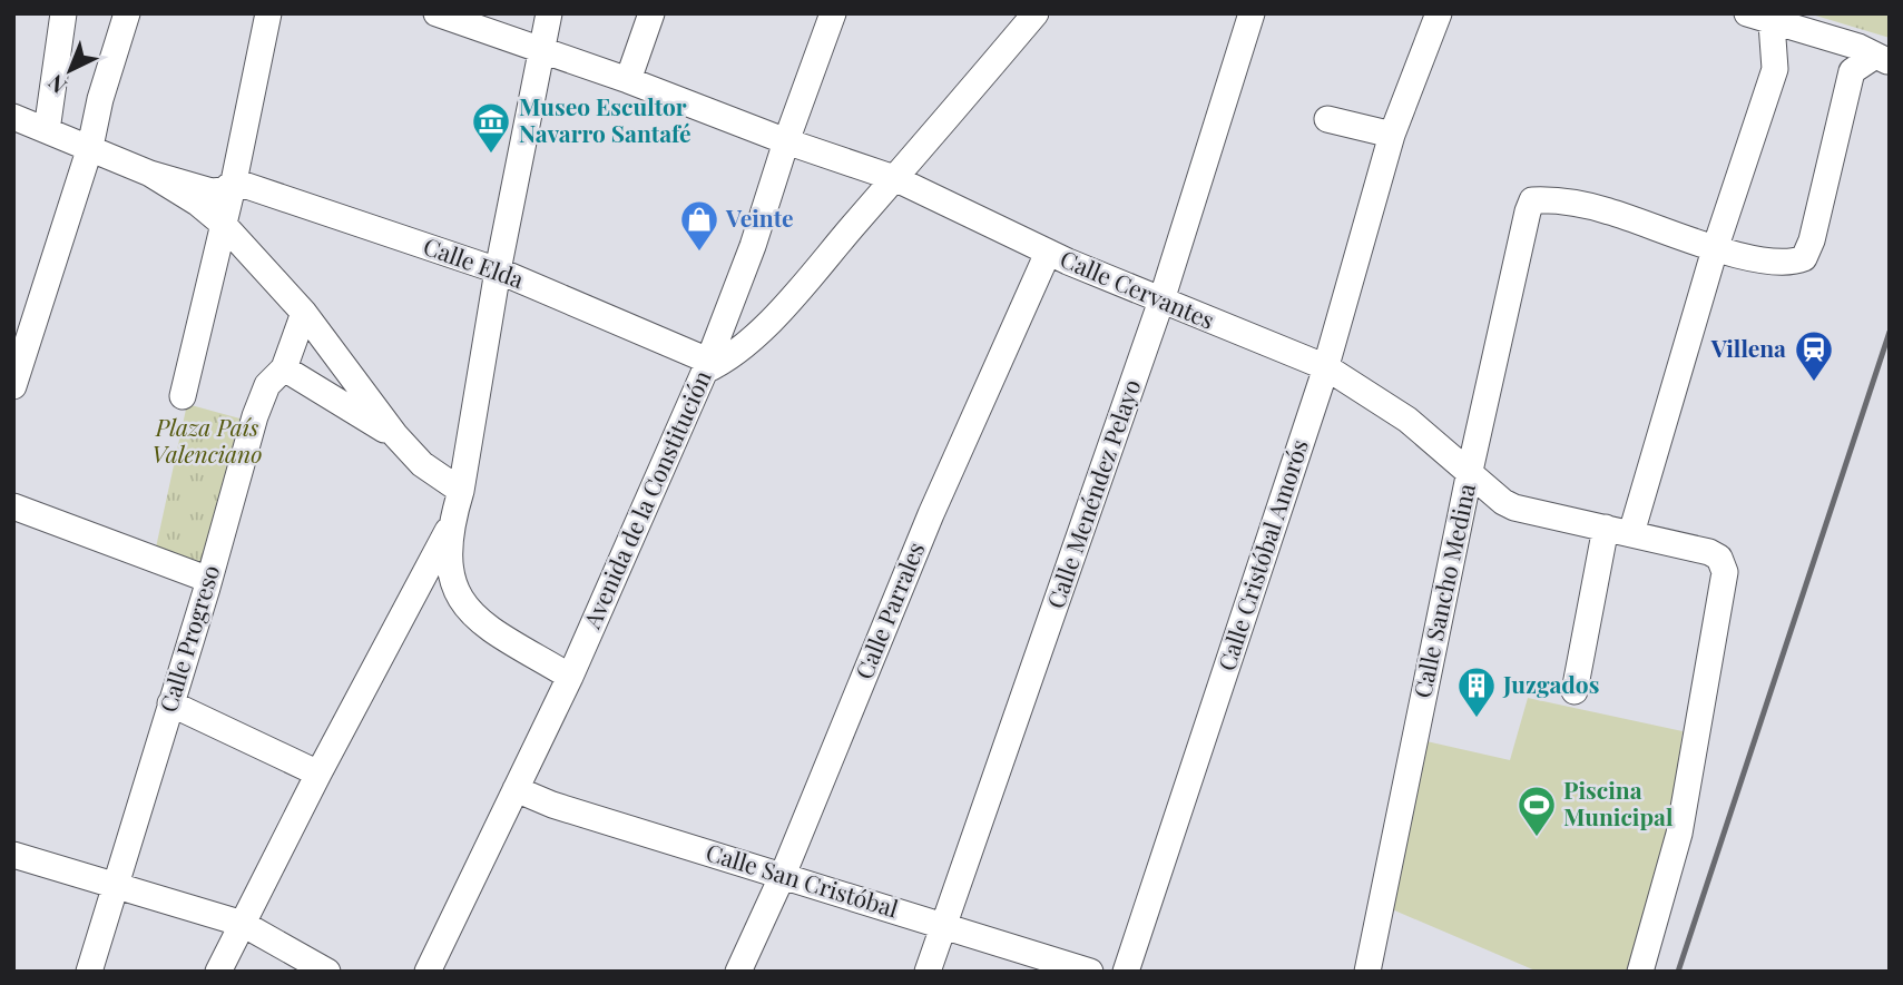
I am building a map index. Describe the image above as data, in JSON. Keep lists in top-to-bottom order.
{
  "streets": {
    "street": [
      "Calle Elda",
      "Calle Cervantes",
      "Calle Menéndez Pelayo",
      "Avenida de la Constitución",
      "Calle Cristóbal Amorós",
      "Calle Sancho Medina",
      "Calle Parrales",
      "Calle Progreso",
      "Calle San Cristóbal"
    ]
  },
  "crossings": [
    ["Calle Elda", "Avenida de la Constitución"],
    ["Calle Cervantes", "Calle Menéndez Pelayo"],
    ["Calle Cervantes", "Avenida de la Constitución"],
    ["Calle Cervantes", "Calle Cristóbal Amorós"],
    ["Calle Cervantes", "Calle Sancho Medina"],
    ["Calle Cervantes", "Calle Parrales"],
    ["Calle Menéndez Pelayo", "Calle San Cristóbal"],
    ["Avenida de la Constitución", "Calle San Cristóbal"],
    ["Calle Parrales", "Calle San Cristóbal"]
  ],
  "parks": ["Plaza País Valenciano"],
  "places": {
    "museum": ["Museo Escultor Navarro Santafé"],
    "shop": ["Veinte"],
    "station": ["Villena"],
    "building": ["Juzgados"],
    "sports": ["Piscina Municipal"]
  },
  "north": "bottom left"
}
